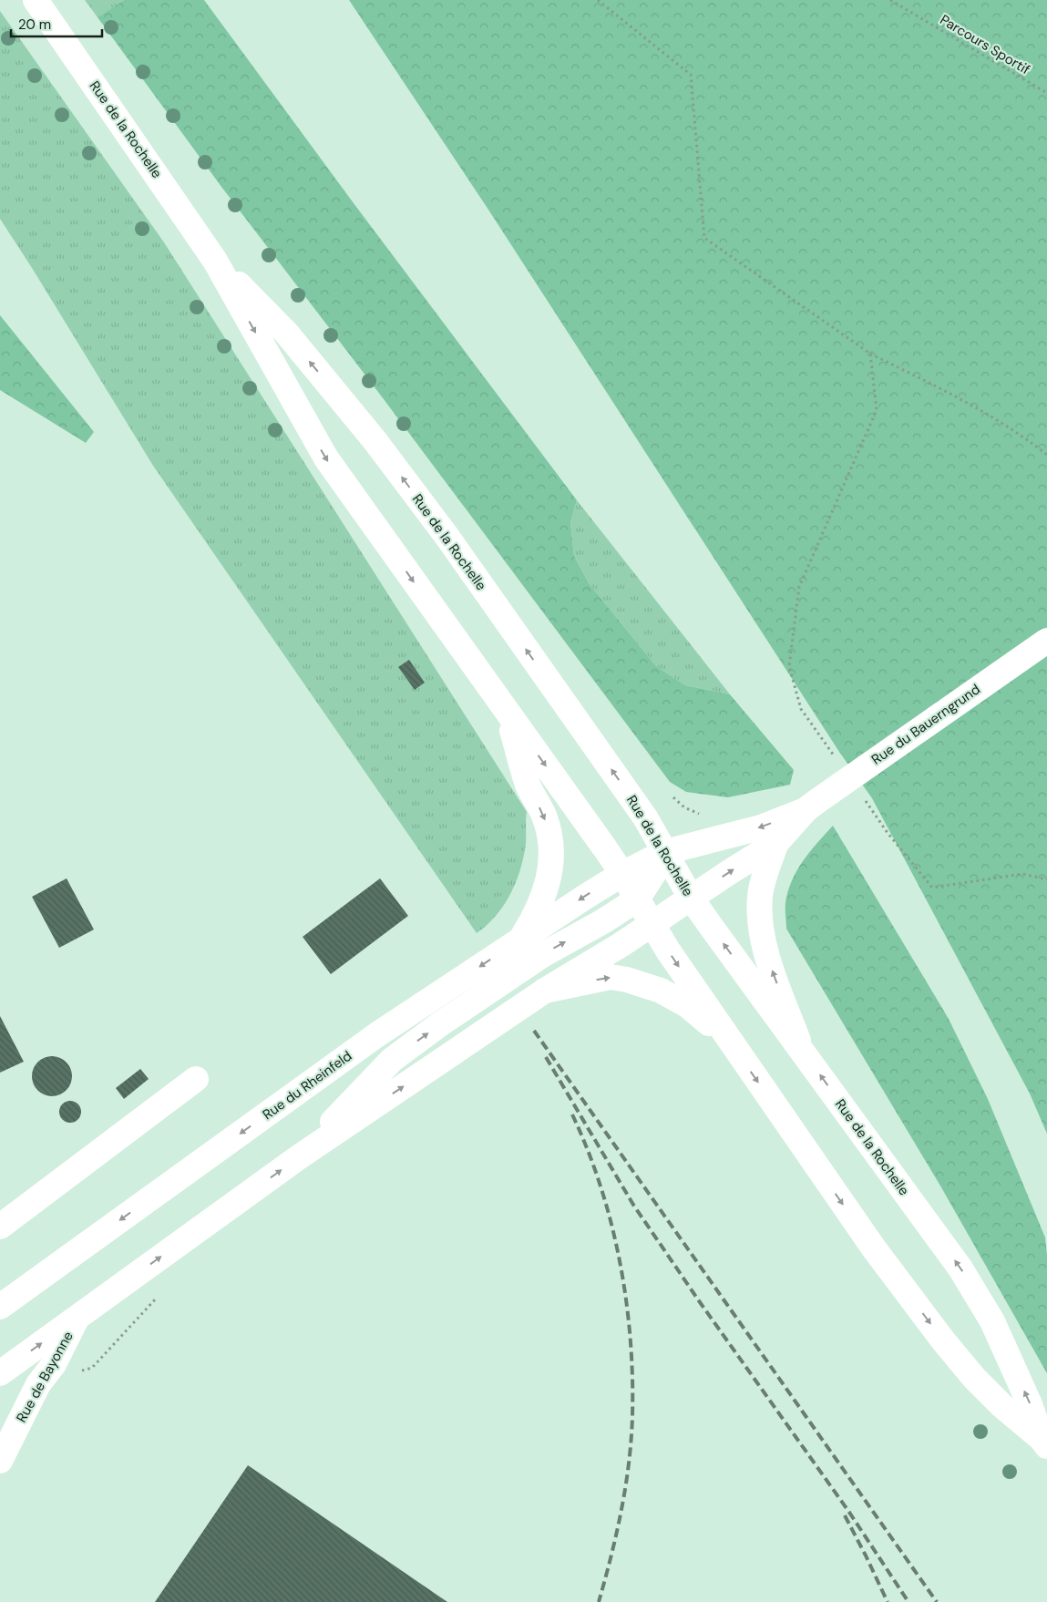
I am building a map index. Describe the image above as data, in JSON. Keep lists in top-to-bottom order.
{
  "streets": {
    "main road": [
      "Rue de la Rochelle",
      "Rue du Bauerngrund",
      "Rue du Rheinfeld",
      "Rue de Bayonne"
    ],
    "path": ["Parcours Sportif"]
  },
  "crossings": [
    ["Rue de la Rochelle", "Rue du Bauerngrund"],
    ["Rue de la Rochelle", "Rue du Rheinfeld"],
    ["Rue du Bauerngrund", "Rue du Rheinfeld"]
  ],
  "scale_bar": "20 m"
}
